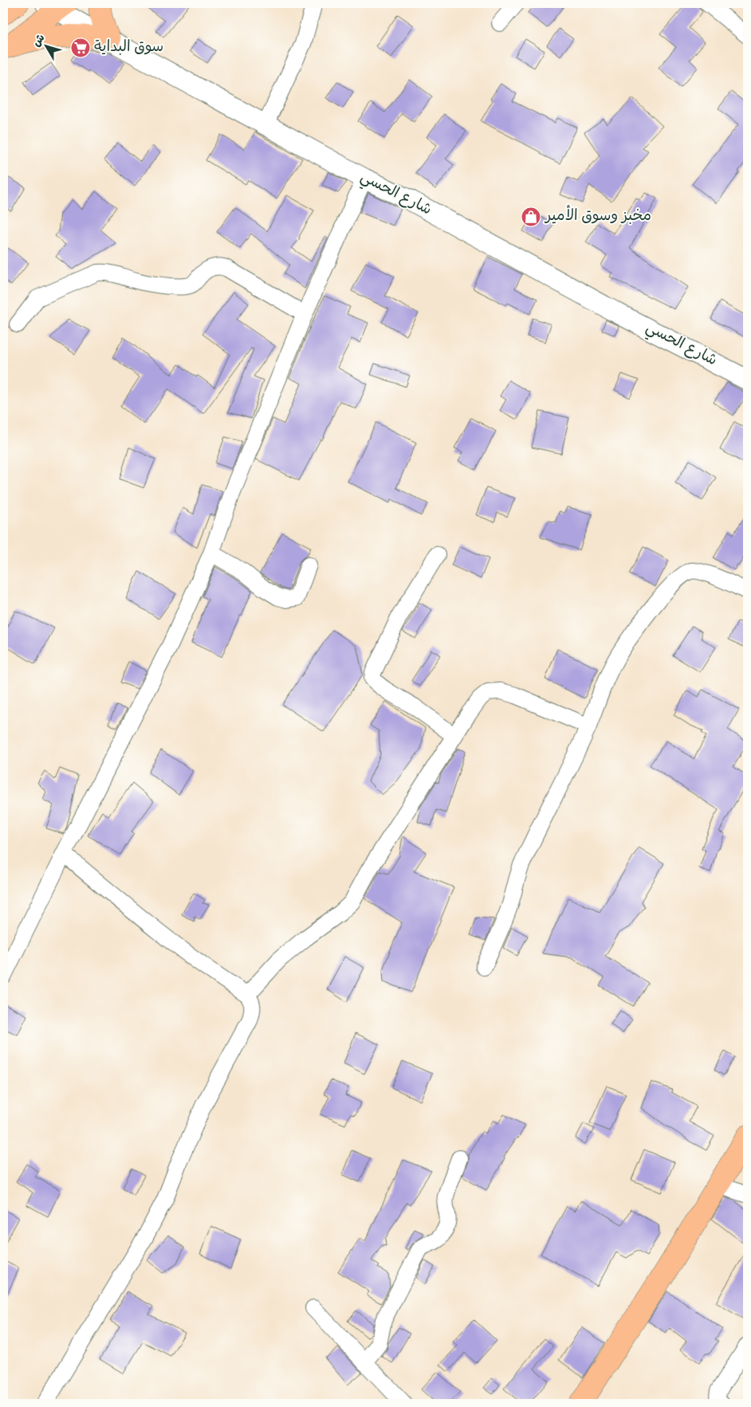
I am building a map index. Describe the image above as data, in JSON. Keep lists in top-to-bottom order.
{
  "streets": {
    "street": ["شارع الحسي"]
  },
  "places": {
    "supermarket": ["سوق البداية"],
    "shop": ["مخبز وسوق الأمير"]
  },
  "north": "top left"
}
